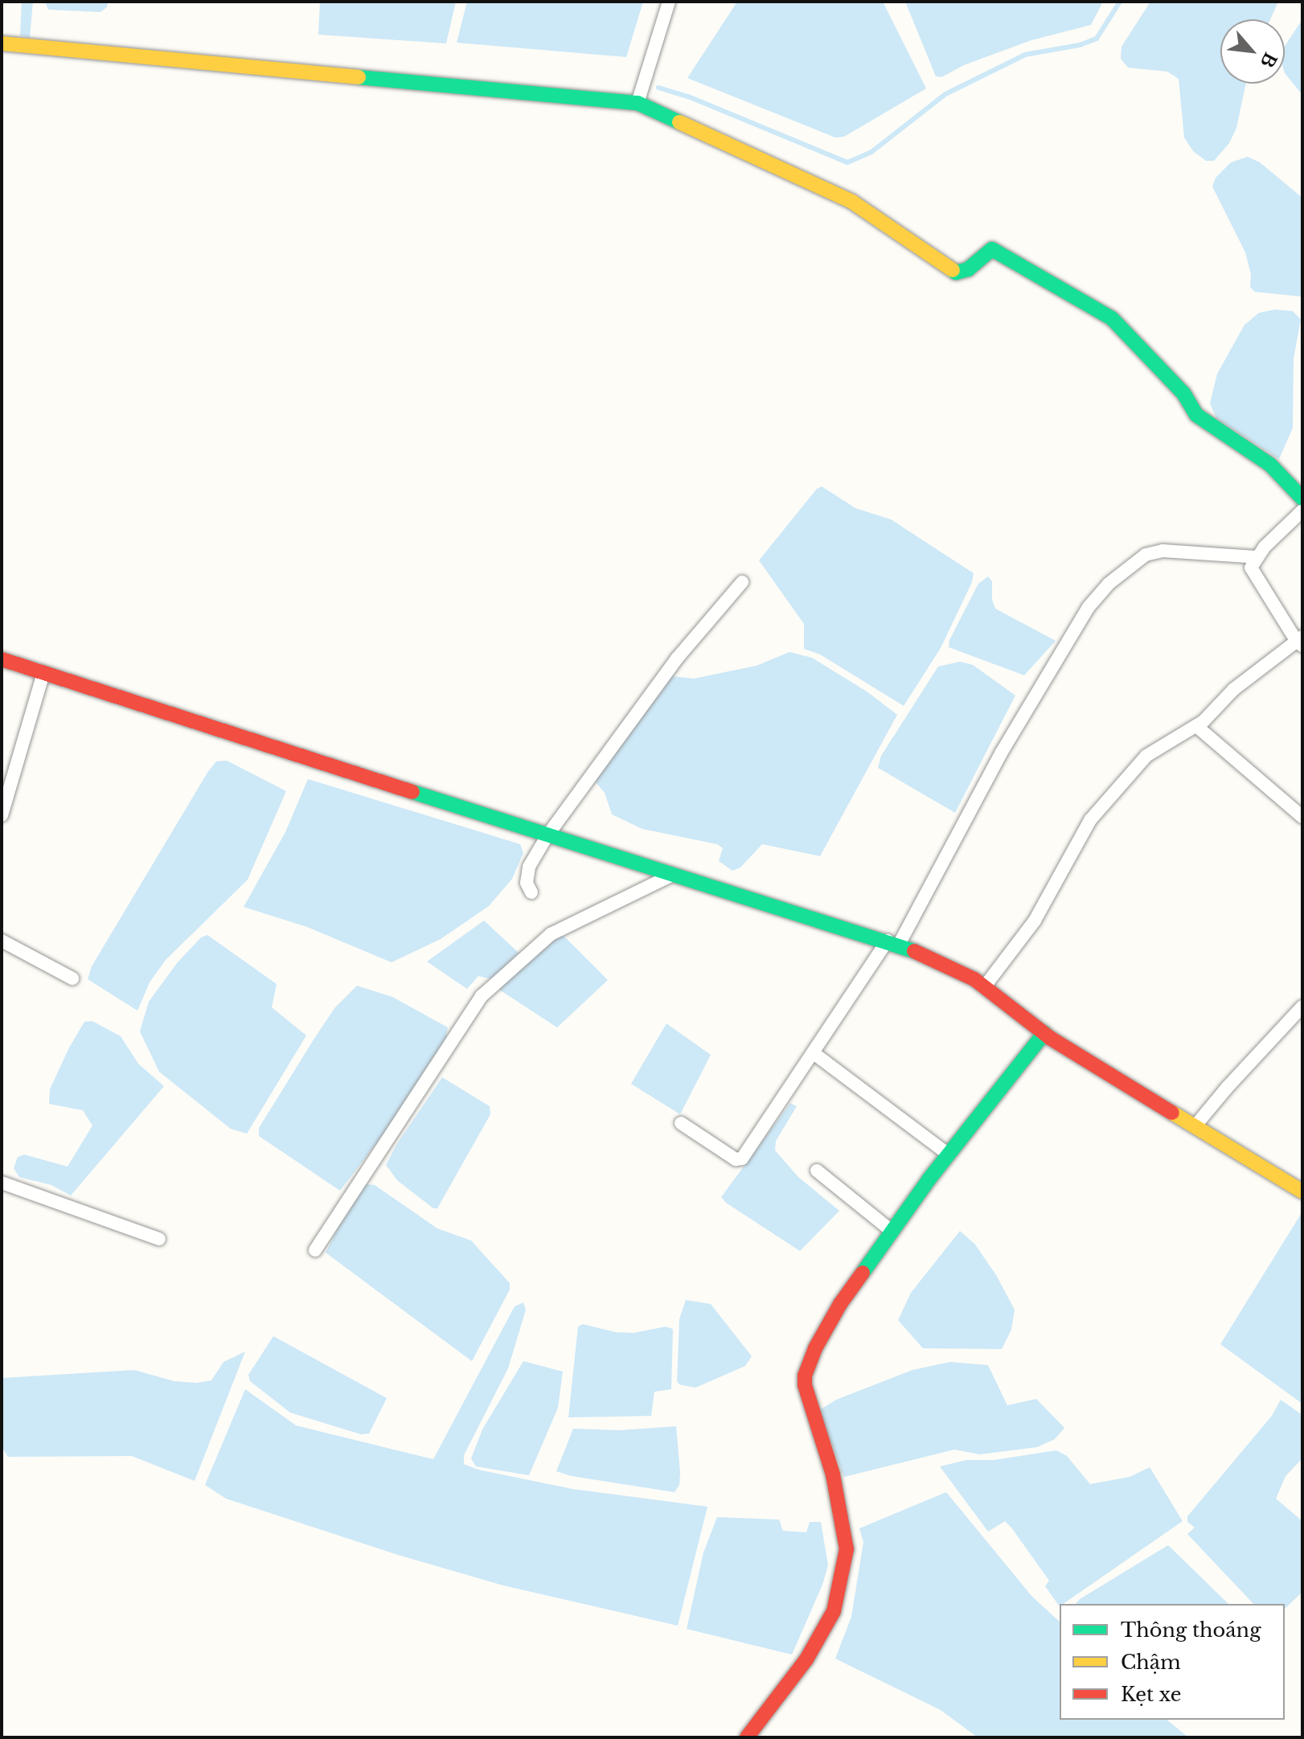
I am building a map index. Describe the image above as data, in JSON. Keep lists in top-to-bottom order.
{
  "legend": ["Thông thoáng", "Chậm", "Kẹt xe"],
  "north": "bottom right"
}
